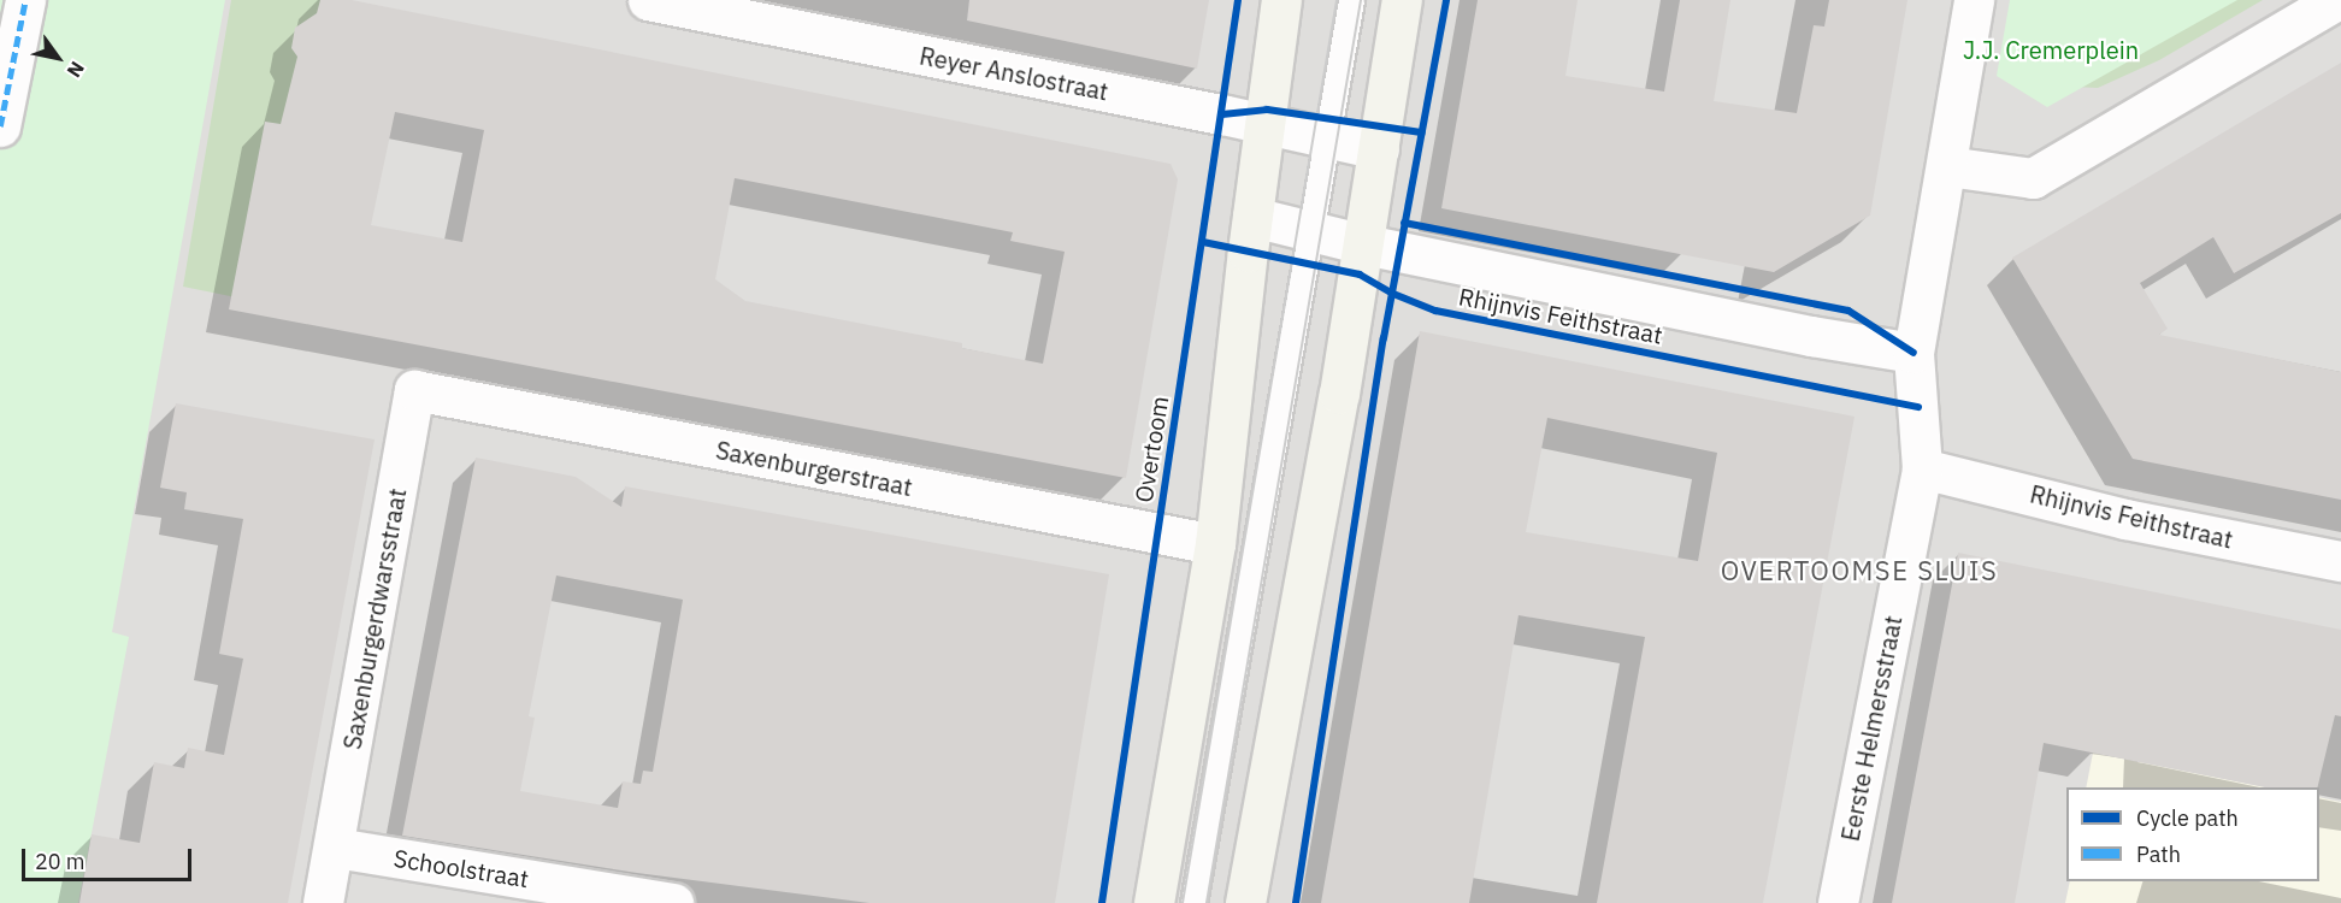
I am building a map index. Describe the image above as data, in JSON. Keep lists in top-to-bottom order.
{
  "streets": {
    "street": [
      "Reyer Anslostraat",
      "Rhijnvis Feithstraat",
      "Saxenburgerstraat",
      "Saxenburgerdwarsstraat",
      "Eerste Helmersstraat",
      "Schoolstraat"
    ],
    "cycle path": ["Overtoom"]
  },
  "crossings": [
    ["Rhijnvis Feithstraat", "Eerste Helmersstraat"],
    ["Saxenburgerstraat", "Saxenburgerdwarsstraat"],
    ["Saxenburgerdwarsstraat", "Schoolstraat"]
  ],
  "districts": ["OVERTOOMSE SLUIS"],
  "parks": ["J.J. Cremerplein"],
  "legend": ["Cycle path", "Path"],
  "scale_bar": "20 m",
  "north": "bottom right"
}
